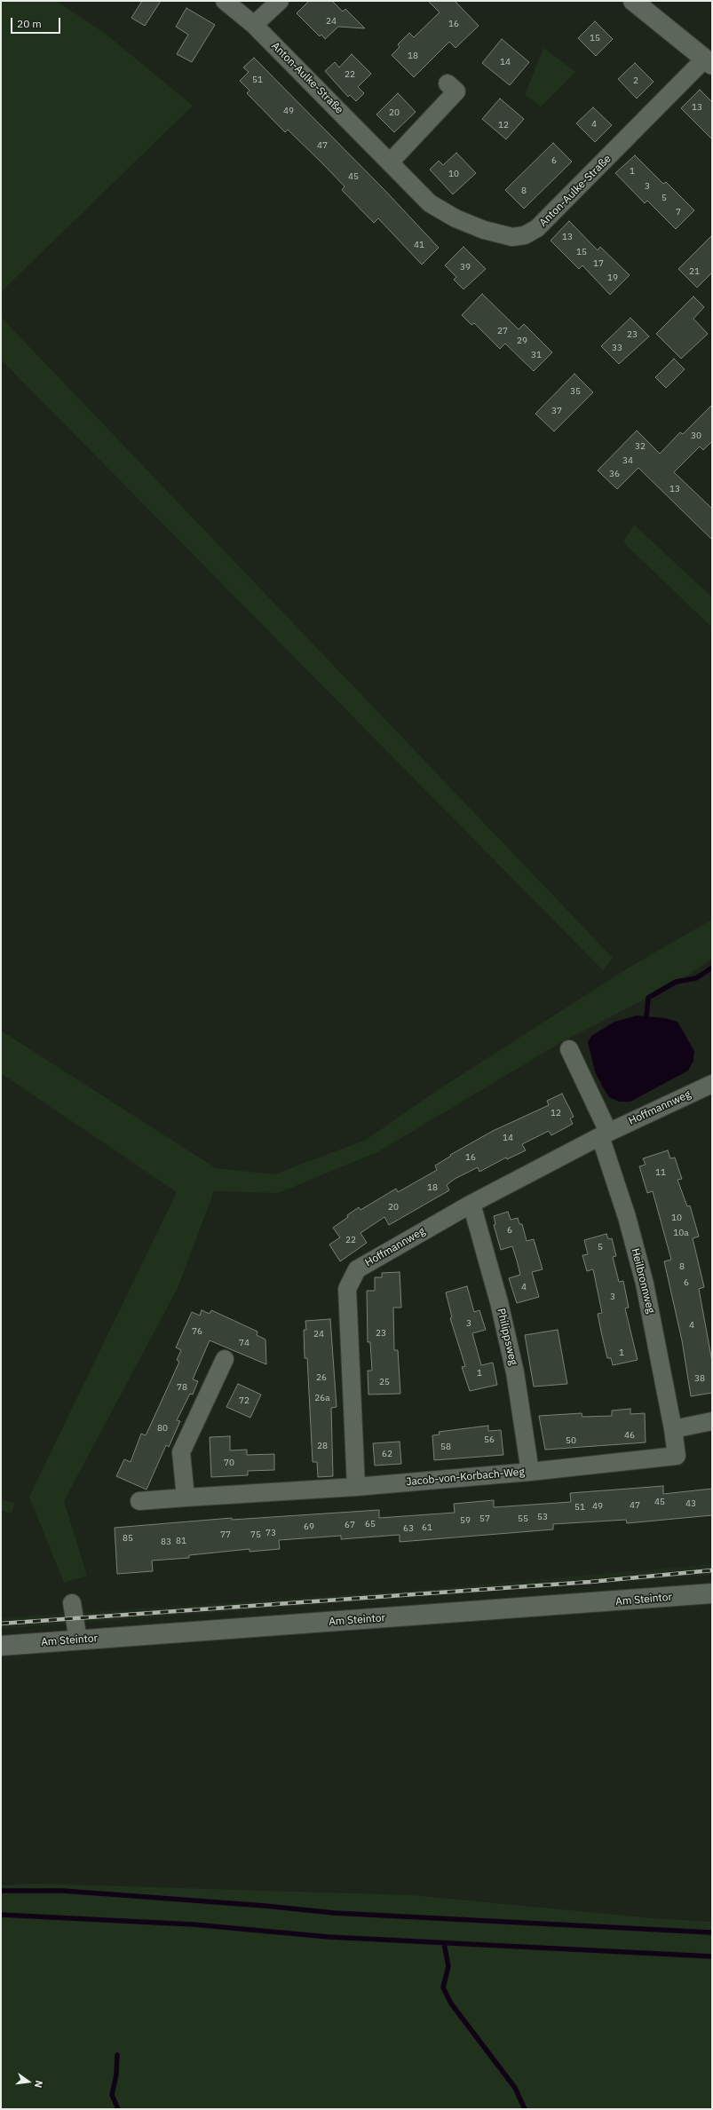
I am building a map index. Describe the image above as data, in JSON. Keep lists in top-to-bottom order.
{
  "streets": {
    "street": [
      "Anton-Aulke-Straße",
      "Hoffmannweg",
      "Heilbronnweg",
      "Philippsweg",
      "Jacob-von-Korbach-Weg",
      "Am Steintor"
    ]
  },
  "crossings": [
    ["Hoffmannweg", "Heilbronnweg"],
    ["Hoffmannweg", "Philippsweg"],
    ["Hoffmannweg", "Jacob-von-Korbach-Weg"],
    ["Heilbronnweg", "Jacob-von-Korbach-Weg"],
    ["Philippsweg", "Jacob-von-Korbach-Weg"]
  ],
  "house_numbers": [
    "24",
    "16",
    "15",
    "18",
    "14",
    "22",
    "51",
    "2",
    "13",
    "49",
    "20",
    "4",
    "12",
    "47",
    "6",
    "1",
    "10",
    "45",
    "3",
    "8",
    "5",
    "7",
    "13",
    "41",
    "15",
    "17",
    "39",
    "21",
    "19",
    "27",
    "23",
    "29",
    "33",
    "31",
    "35",
    "37",
    "30",
    "32",
    "34",
    "36",
    "13",
    "12",
    "14",
    "16",
    "11",
    "18",
    "20",
    "10",
    "6",
    "10a",
    "22",
    "5",
    "8",
    "6",
    "4",
    "3",
    "3",
    "4",
    "76",
    "23",
    "24",
    "74",
    "1",
    "1",
    "26",
    "38",
    "25",
    "78",
    "26a",
    "72",
    "80",
    "46",
    "56",
    "50",
    "28",
    "58",
    "62",
    "70",
    "45",
    "43",
    "47",
    "49",
    "51",
    "53",
    "57",
    "55",
    "59",
    "65",
    "67",
    "69",
    "61",
    "63",
    "73",
    "77",
    "75",
    "85",
    "81",
    "83"
  ],
  "scale_bar": "20 m",
  "north": "right"
}
